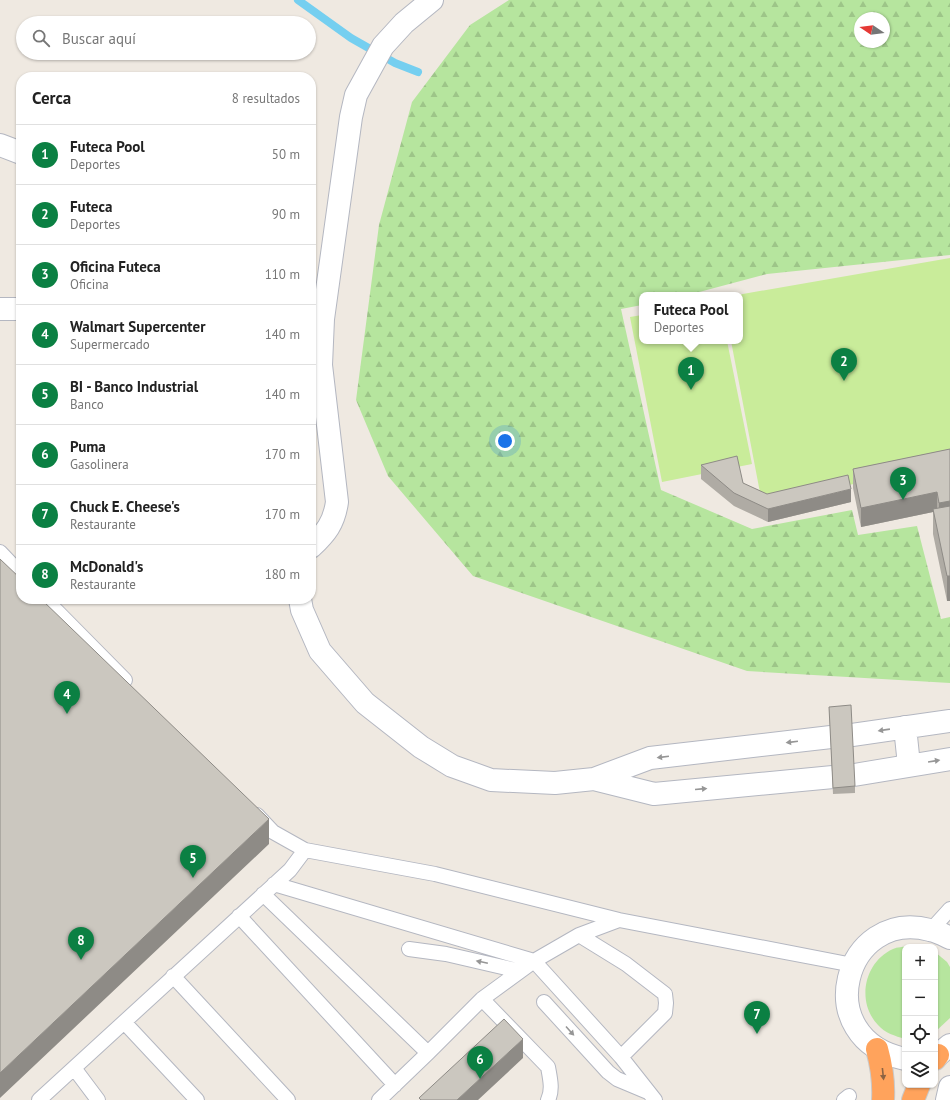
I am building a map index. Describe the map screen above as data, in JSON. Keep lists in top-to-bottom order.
{
  "north": "left",
  "page": {
    "search": "Buscar aquí",
    "heading": ["Cerca", "8 resultados"],
    "list": [
      {
        "mark": "1",
        "name": "Futeca Pool",
        "note": "Deportes",
        "value": "50 m"
      },
      {
        "mark": "2",
        "name": "Futeca",
        "note": "Deportes",
        "value": "90 m"
      },
      {
        "mark": "3",
        "name": "Oficina Futeca",
        "note": "Oficina",
        "value": "110 m"
      },
      {
        "mark": "4",
        "name": "Walmart Supercenter",
        "note": "Supermercado",
        "value": "140 m"
      },
      {
        "mark": "5",
        "name": "BI - Banco Industrial",
        "note": "Banco",
        "value": "140 m"
      },
      {
        "mark": "6",
        "name": "Puma",
        "note": "Gasolinera",
        "value": "170 m"
      },
      {
        "mark": "7",
        "name": "Chuck E. Cheese's",
        "note": "Restaurante",
        "value": "170 m"
      },
      {
        "mark": "8",
        "name": "McDonald's",
        "note": "Restaurante",
        "value": "180 m"
      }
    ],
    "popup": ["Futeca Pool", "Deportes"],
    "pins": [
      "2",
      "1",
      "3",
      "4",
      "5",
      "8",
      "7",
      "6"
    ],
    "map_buttons": ["+", "−"]
  }
}
